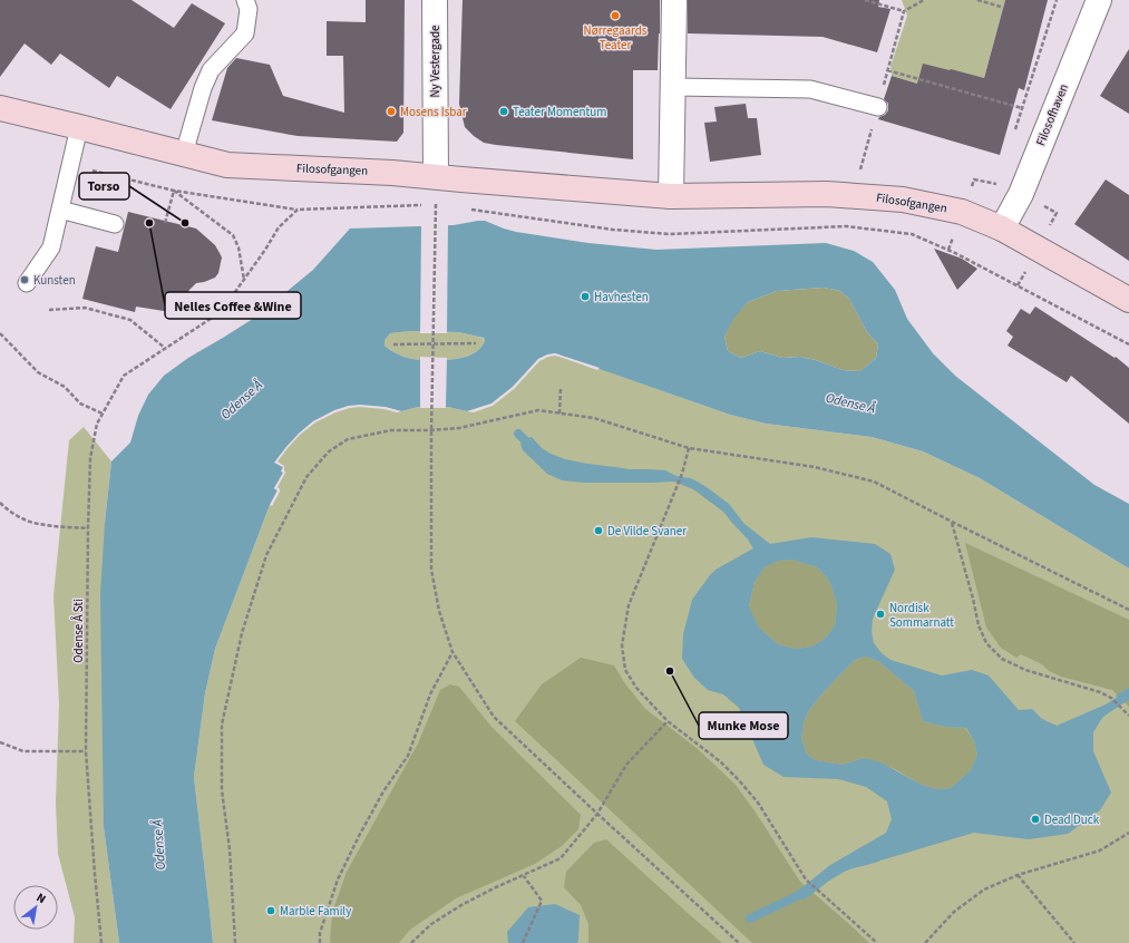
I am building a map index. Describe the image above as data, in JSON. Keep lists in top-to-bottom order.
{
  "streets": {
    "main road": ["Filosofgangen"],
    "street": ["Ny Vestergade", "Filosofhaven"],
    "path": ["Odense Å Sti"]
  },
  "crossings": [
    ["Ny Vestergade", "Filosofgangen"],
    ["Filosofhaven", "Filosofgangen"]
  ],
  "water": ["Odense Å"],
  "places": [
    "Nørregaards Teater",
    "Mosens Isbar",
    "Teater Momentum",
    "Nelles Coffee &Wine",
    "Torso",
    "Kunsten",
    "Havhesten",
    "De Vilde Svaner",
    "Nordisk Sommarnatt",
    "Munke Mose",
    "Dead Duck",
    "Marble Family"
  ],
  "north": "top right"
}
